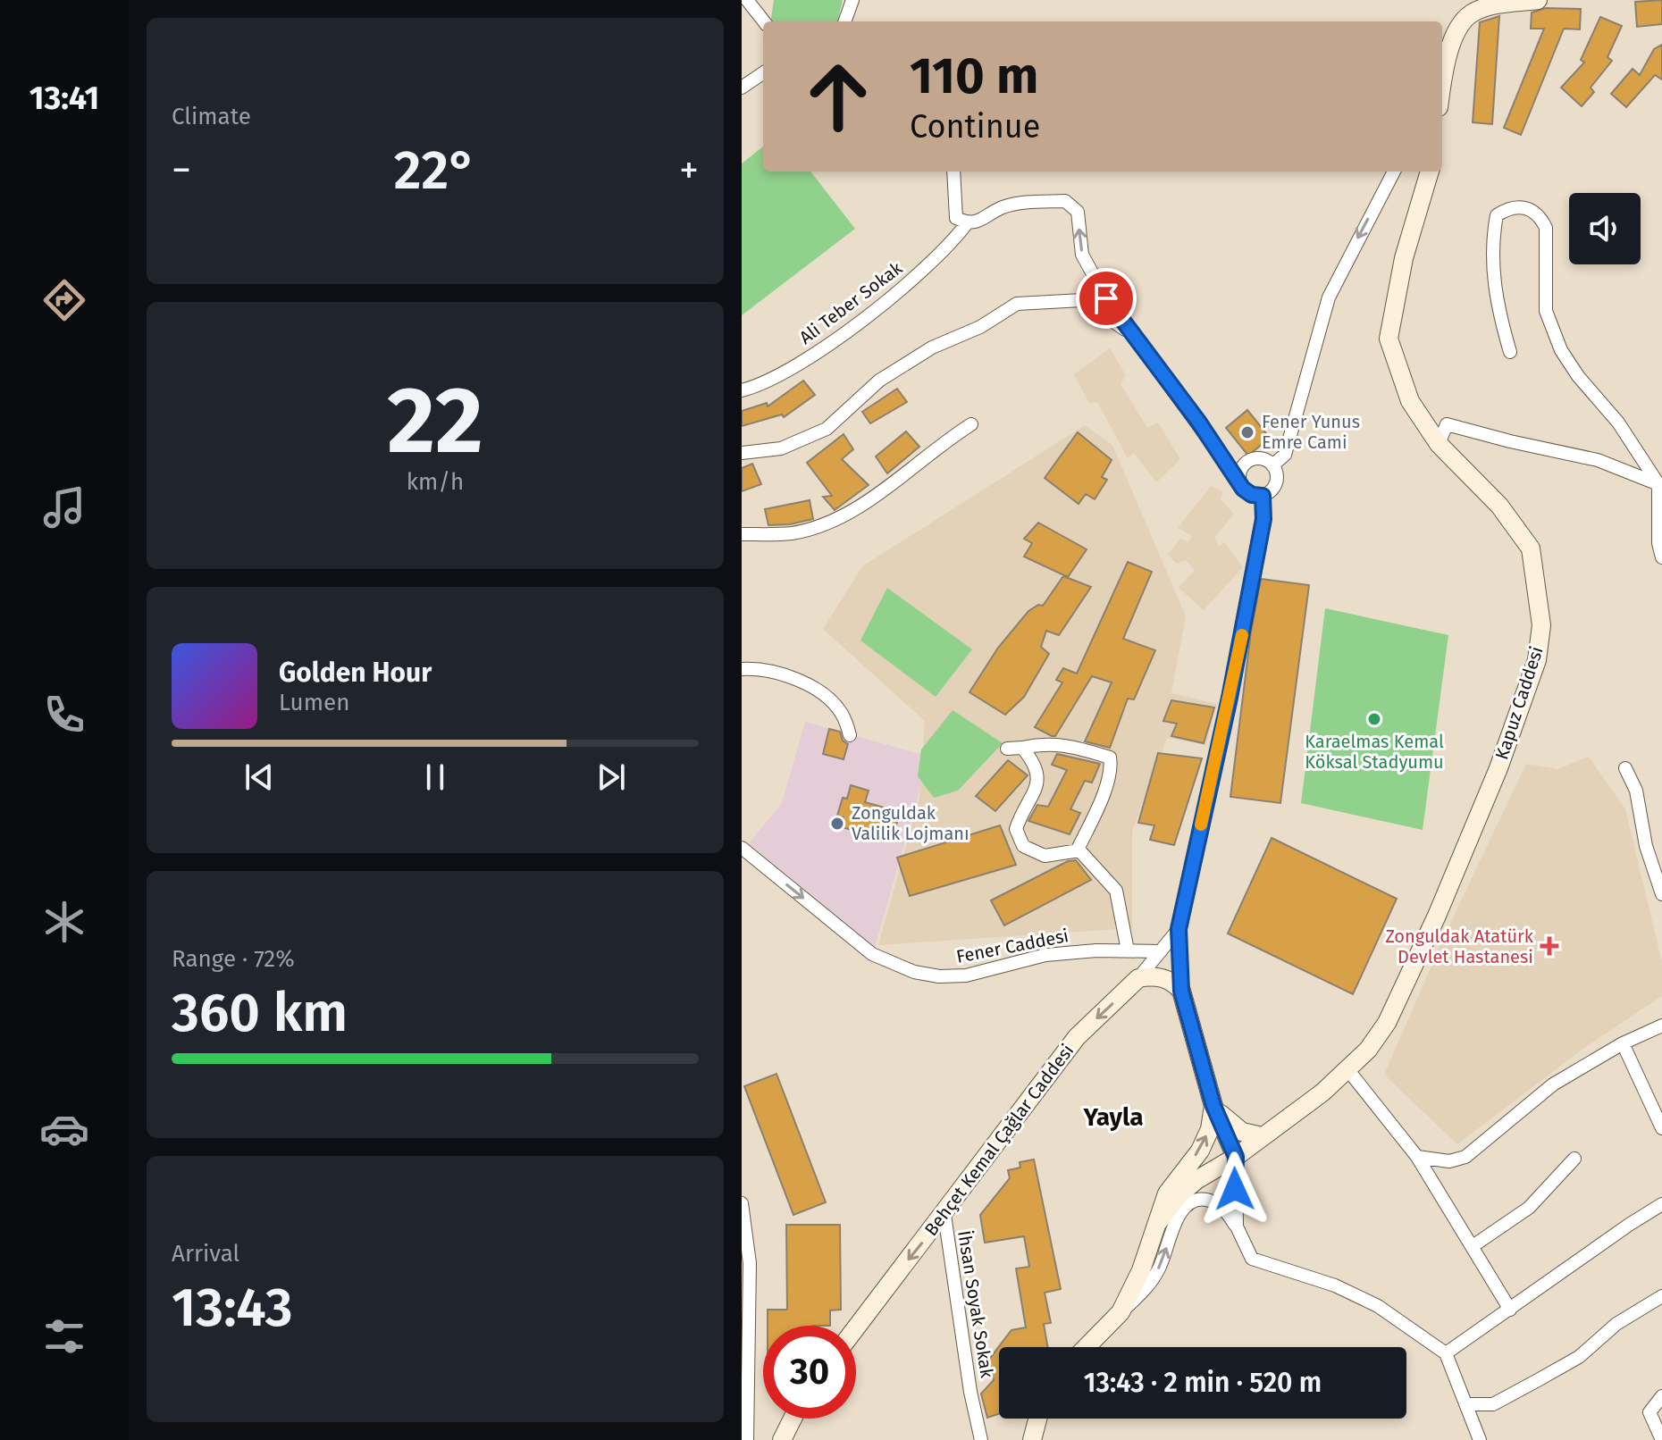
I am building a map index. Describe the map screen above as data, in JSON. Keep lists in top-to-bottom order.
{
  "streets": {
    "main road": ["Kapuz Caddesi", "Behçet Kemal Çağlar Caddesi"],
    "street": ["Ali Teber Sokak", "Fener Caddesi", "İhsan Soyak Sokak"]
  },
  "crossings": [
    ["Behçet Kemal Çağlar Caddesi", "İhsan Soyak Sokak"]
  ],
  "one_way": ["Fener Caddesi", "Behçet Kemal Çağlar Caddesi"],
  "districts": ["Yayla"],
  "places": {
    "other": ["Fener Yunus Emre Cami", "Karaelmas Kemal Köksal Stadyumu", "Zonguldak Valilik Lojmanı"],
    "health": ["Zonguldak Atatürk Devlet Hastanesi"]
  },
  "page": {
    "tabs": "13:41",
    "tile": [
      "Climate",
      ["22", "km/h"],
      ["Range · 72%", "360 km"],
      ["Arrival", "13:43"]
    ],
    "turn": ["110 m", "Continue"],
    "heat": ["−", "22°", "+"],
    "song": ["Golden Hour", "Lumen"],
    "limit": "30",
    "trip": "13:43 · 2 min · 520 m"
  }
}
